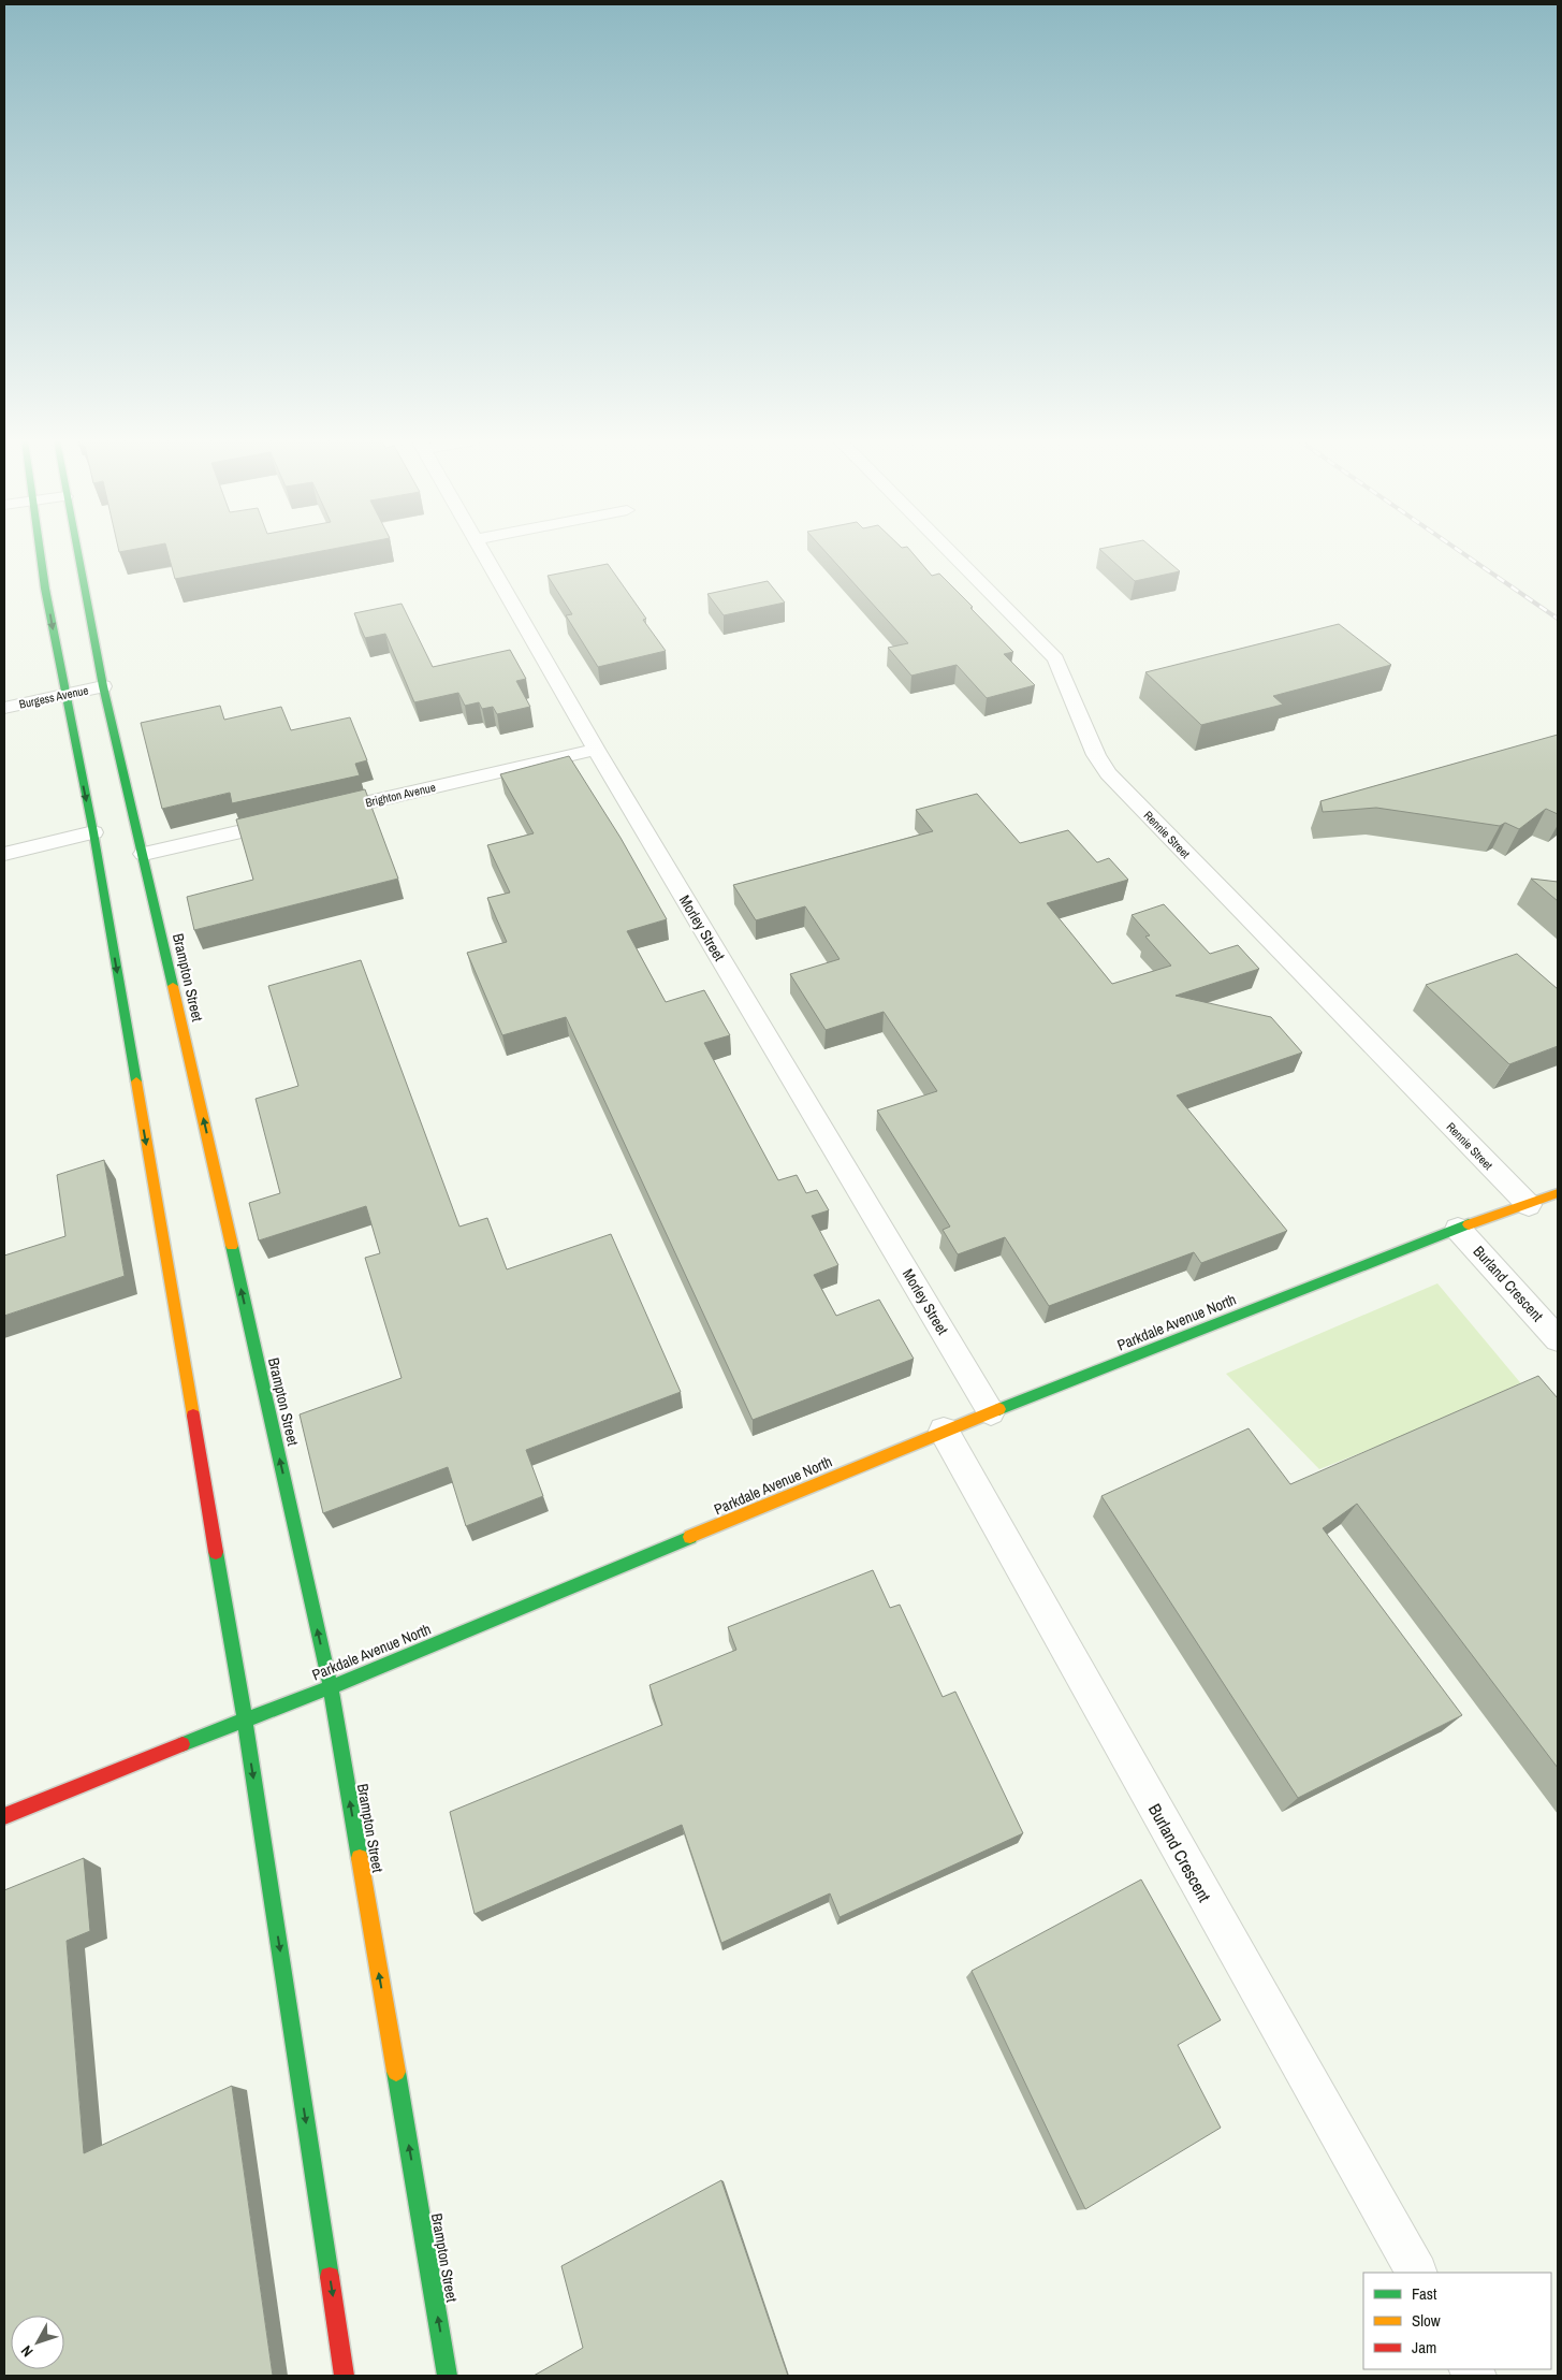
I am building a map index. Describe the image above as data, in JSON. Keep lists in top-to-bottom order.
{
  "streets": {
    "street": [
      "Burgess Avenue",
      "Brighton Avenue",
      "Rennie Street",
      "Morley Street",
      "Brampton Street",
      "Burland Crescent",
      "Parkdale Avenue North"
    ]
  },
  "crossings": [
    ["Burgess Avenue", "Brampton Street"],
    ["Brighton Avenue", "Morley Street"],
    ["Rennie Street", "Parkdale Avenue North"],
    ["Morley Street", "Parkdale Avenue North"],
    ["Brampton Street", "Parkdale Avenue North"],
    ["Burland Crescent", "Parkdale Avenue North"]
  ],
  "legend": ["Fast", "Slow", "Jam"],
  "north": "bottom left"
}
